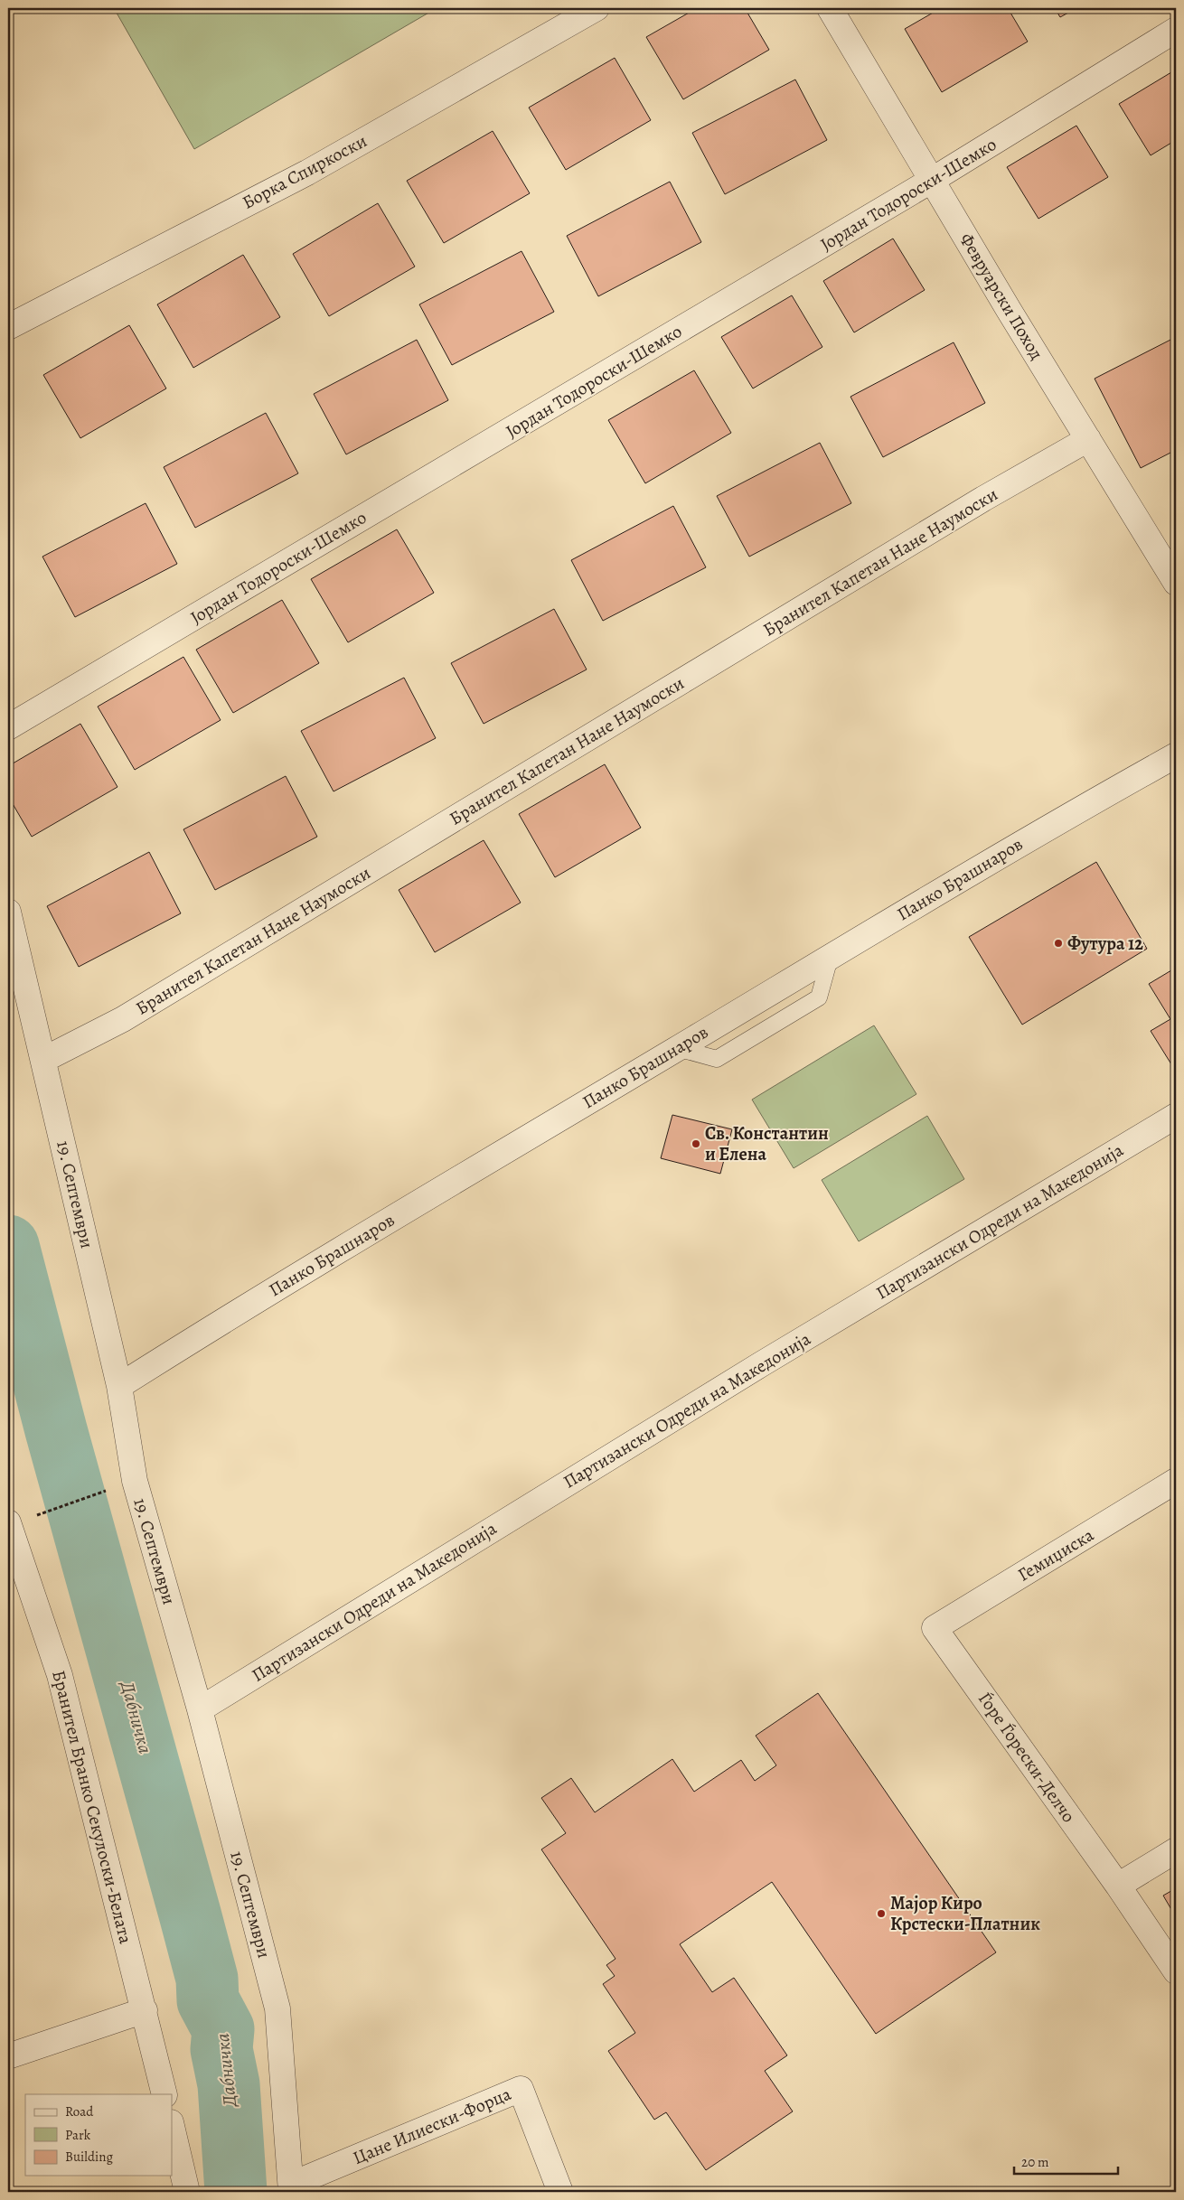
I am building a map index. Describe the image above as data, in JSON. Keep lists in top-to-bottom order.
{
  "streets": {
    "street": [
      "Борка Спиркоски",
      "Јордан Тодороски-Шемко",
      "Февруарски Поход",
      "Бранител Капетан Нане Наумоски",
      "Панко Брашнаров",
      "19. Септември",
      "Партизански Одреди на Македонија",
      "Гемиџиска",
      "Ѓоре Ѓорески-Делчо",
      "Бранител Бранко Секулоски-Белата",
      "Цане Илиески-Форца"
    ]
  },
  "crossings": [
    ["Јордан Тодороски-Шемко", "Февруарски Поход"],
    ["Февруарски Поход", "Бранител Капетан Нане Наумоски"],
    ["Бранител Капетан Нане Наумоски", "19. Септември"],
    ["Панко Брашнаров", "19. Септември"],
    ["19. Септември", "Партизански Одреди на Македонија"],
    ["19. Септември", "Цане Илиески-Форца"],
    ["Гемиџиска", "Ѓоре Ѓорески-Делчо"]
  ],
  "water": ["Дабничка"],
  "places": ["Футура 12", "Св. Константин и Елена", "Мајор Киро Крстески-Платник"],
  "legend": ["Road", "Park", "Building"],
  "scale_bar": "20 m"
}
